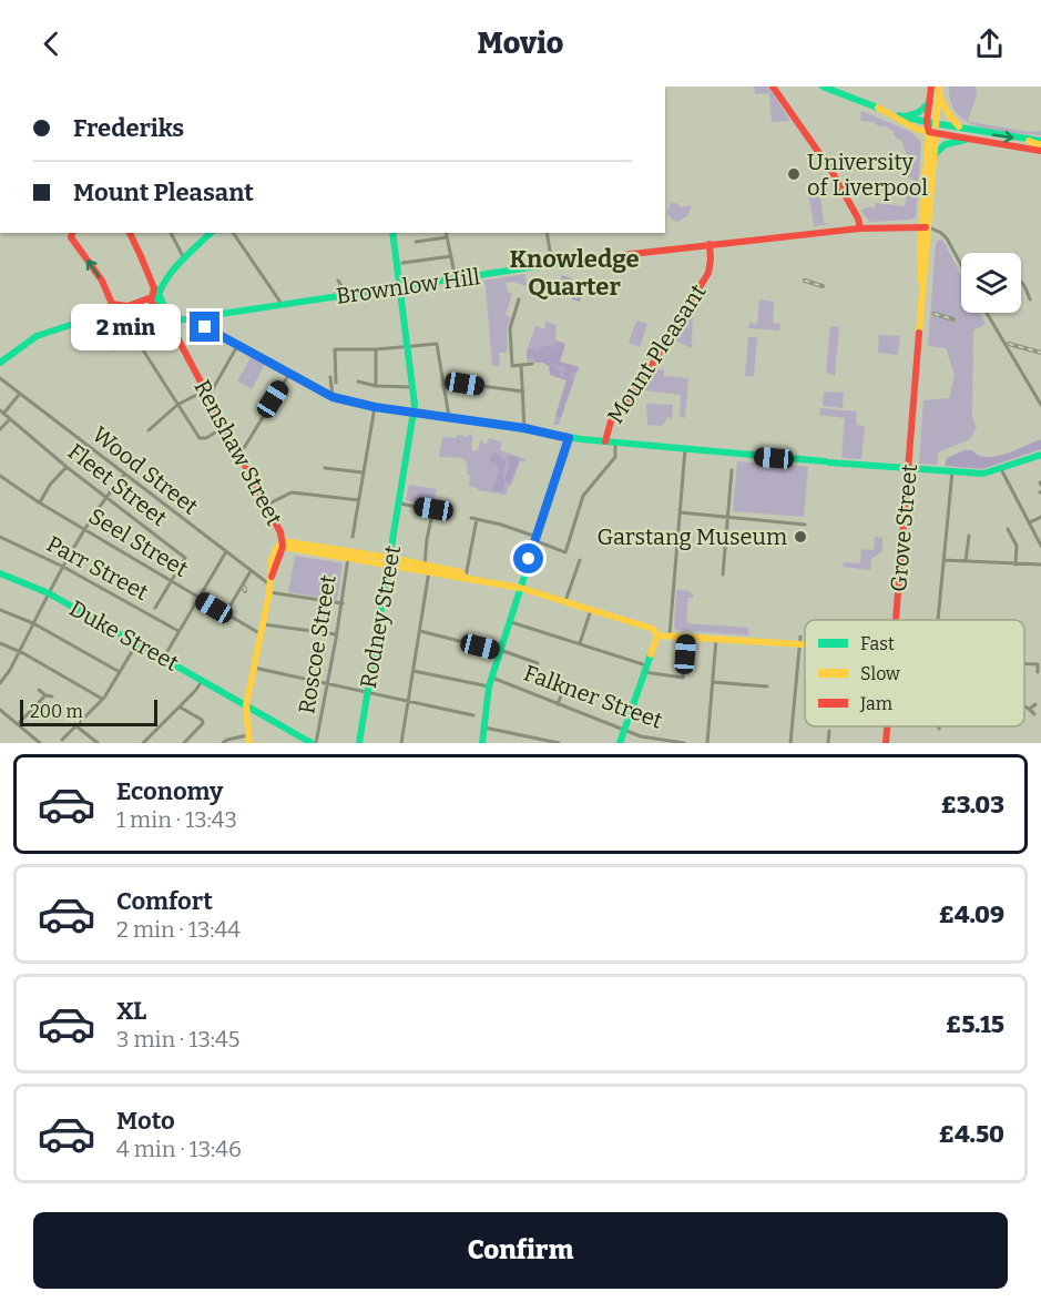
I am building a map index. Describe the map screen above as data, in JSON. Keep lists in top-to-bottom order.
{
  "streets": {
    "main road": [
      "Brownlow Hill",
      "Mount Pleasant",
      "Renshaw Street",
      "Grove Street",
      "Rodney Street",
      "Duke Street"
    ],
    "street": [
      "Wood Street",
      "Fleet Street",
      "Seel Street",
      "Parr Street",
      "Roscoe Street",
      "Falkner Street"
    ]
  },
  "crossings": [
    ["Brownlow Hill", "Mount Pleasant"],
    ["Brownlow Hill", "Renshaw Street"],
    ["Brownlow Hill", "Grove Street"],
    ["Brownlow Hill", "Rodney Street"],
    ["Mount Pleasant", "Rodney Street"],
    ["Fleet Street", "Seel Street"]
  ],
  "districts": ["Knowledge Quarter"],
  "places": ["University of Liverpool", "Garstang Museum"],
  "legend": ["Fast", "Slow", "Jam"],
  "scale_bar": "200 m",
  "page": {
    "header": "Movio",
    "banner": ["Frederiks", "Mount Pleasant"],
    "bubble": "2 min",
    "scale": "200 m",
    "list": [
      {
        "name": "Economy",
        "note": "1 min · 13:43",
        "value": "£3.03"
      },
      {
        "name": "Comfort",
        "note": "2 min · 13:44",
        "value": "£4.09"
      },
      {
        "name": "XL",
        "note": "3 min · 13:45",
        "value": "£5.15"
      },
      {
        "name": "Moto",
        "note": "4 min · 13:46",
        "value": "£4.50"
      }
    ],
    "buttons": "Confirm"
  }
}
